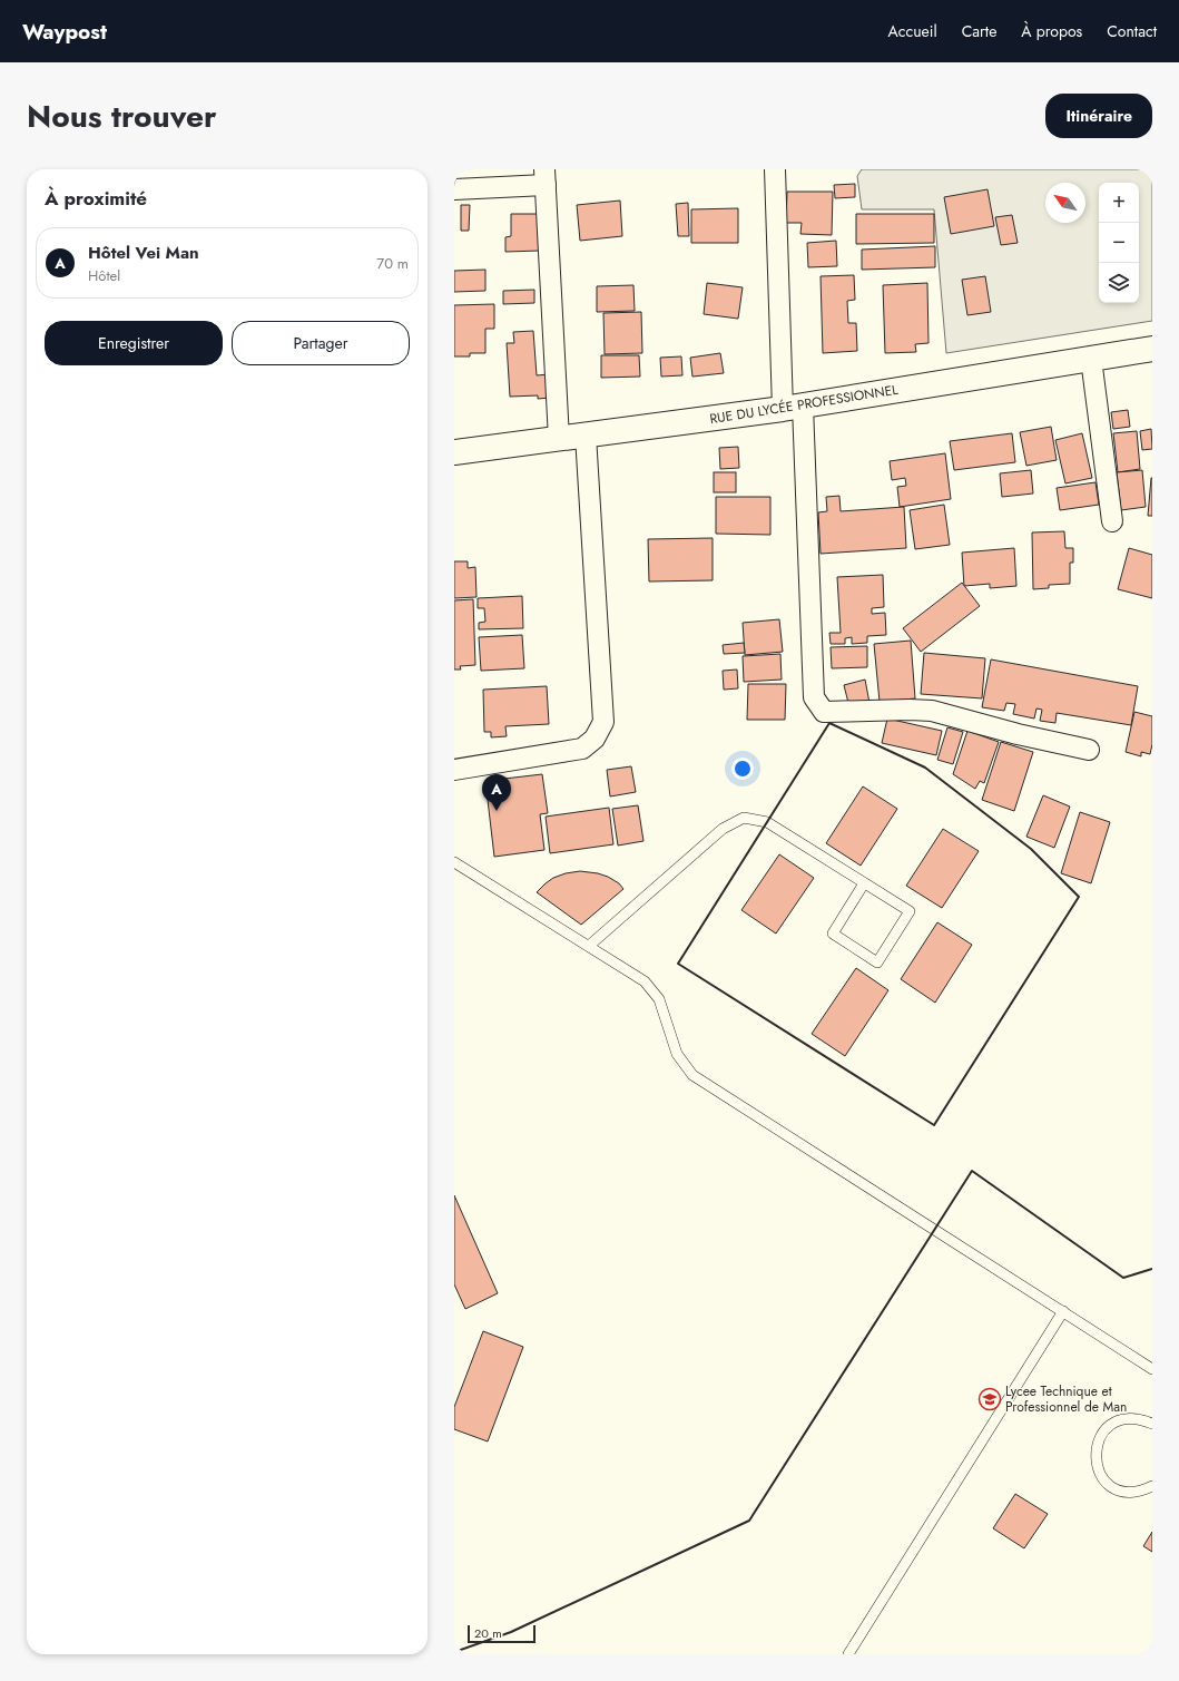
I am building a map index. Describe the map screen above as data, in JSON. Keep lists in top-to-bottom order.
{
  "streets": {
    "main road": ["RUE DU LYCÉE PROFESSIONNEL"]
  },
  "places": {
    "school or university": ["Lycee Technique et Professionnel de Man"]
  },
  "scale_bar": "20 m",
  "north": "top left",
  "page": {
    "header": "Waypost",
    "nav": [
      "Accueil",
      "Carte",
      "À propos",
      "Contact"
    ],
    "title": "Nous trouver",
    "buttons": [
      "Itinéraire",
      ["Enregistrer", "Partager"]
    ],
    "heading": "À proximité",
    "map_buttons": ["+", "−"],
    "list": [
      {
        "mark": "A",
        "name": "Hôtel Vei Man",
        "note": "Hôtel",
        "value": "70 m"
      }
    ],
    "pins": "A",
    "scale": "20 m"
  }
}
